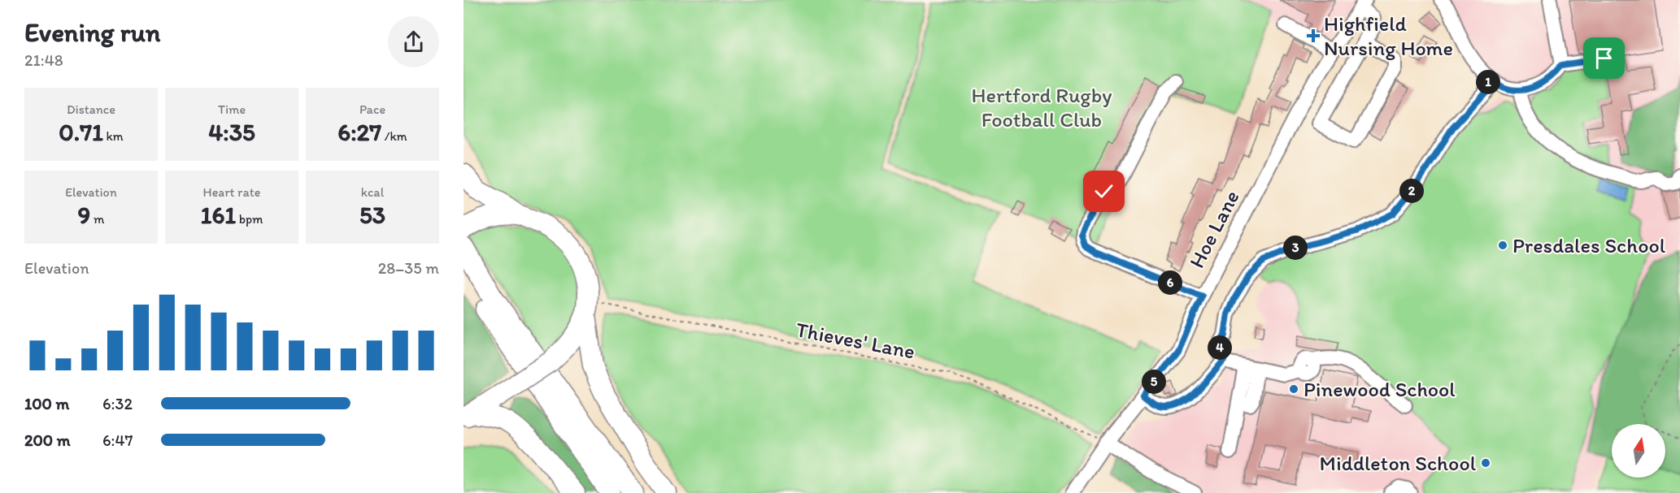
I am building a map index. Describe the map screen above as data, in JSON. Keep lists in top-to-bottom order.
{
  "streets": {
    "street": ["Hoe Lane"],
    "path": ["Thieves' Lane"]
  },
  "crossings": [
    ["Hoe Lane", "Thieves' Lane"]
  ],
  "parks": ["Hertford Rugby Football Club"],
  "places": {
    "health": ["Highfield Nursing Home"],
    "other": ["Presdales School", "Pinewood School", "Middleton School"]
  },
  "north": "top",
  "page": {
    "heading": ["Evening run", "21:48"],
    "pins": [
      "1",
      "2",
      "3",
      "6",
      "4",
      "5"
    ],
    "stats": [
      ["Distance", "0.71 km"],
      ["Time", "4:35"],
      ["Pace", "6:27 /km"],
      ["Elevation", "9 m"],
      ["Heart rate", "161 bpm"],
      ["kcal", "53"]
    ],
    "chart": ["Elevation", "28–35 m"],
    "list": [
      {
        "name": "100 m",
        "note": "6:32"
      },
      {
        "name": "200 m",
        "note": "6:47"
      }
    ]
  }
}
